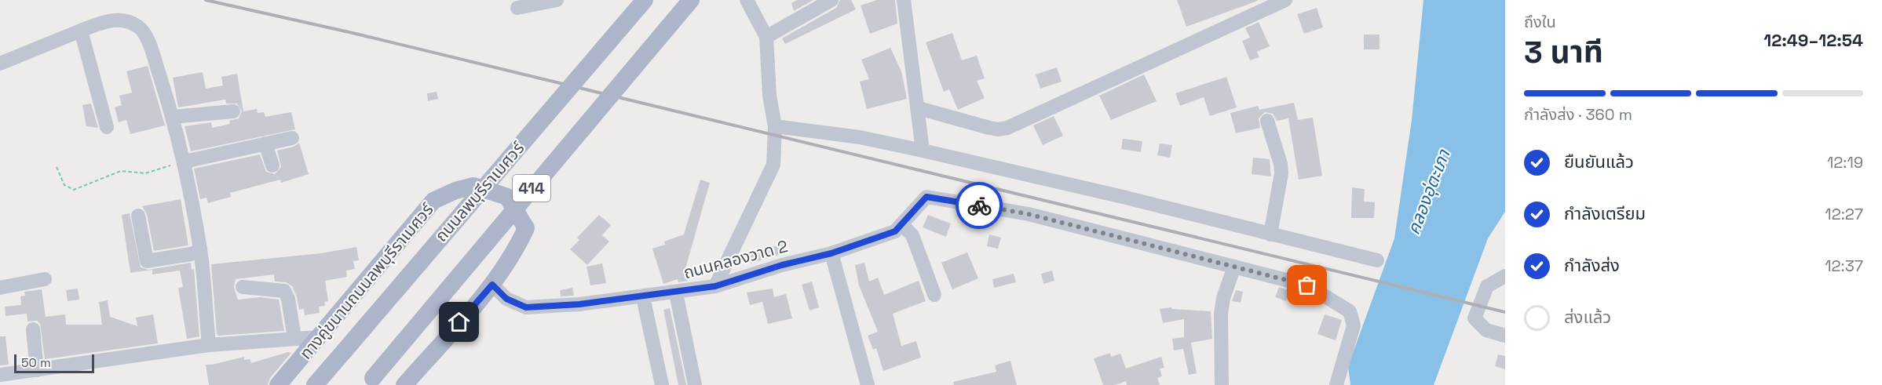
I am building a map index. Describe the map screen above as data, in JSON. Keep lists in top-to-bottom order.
{
  "streets": {
    "main road": ["414", "ถนนลพบุรีราเมศวร์", "ทางคู่ขนานถนนลพบุรีราเมศวร์"],
    "street": ["ถนนคลองวาด 2"]
  },
  "crossings": [
    ["ถนนคลองวาด 2", "ทางคู่ขนานถนนลพบุรีราเมศวร์"]
  ],
  "water": ["คลองอุ่ตะเภา"],
  "scale_bar": "50 m",
  "page": {
    "heading": ["3 นาที", "ถึงใน", "12:49–12:54"],
    "bar": "กำลังส่ง · 360 m",
    "list": [
      ["ยืนยันแล้ว", "12:19"],
      ["กำลังเตรียม", "12:27"],
      ["กำลังส่ง", "12:37"],
      "ส่งแล้ว"
    ],
    "scale": "50 m"
  }
}
